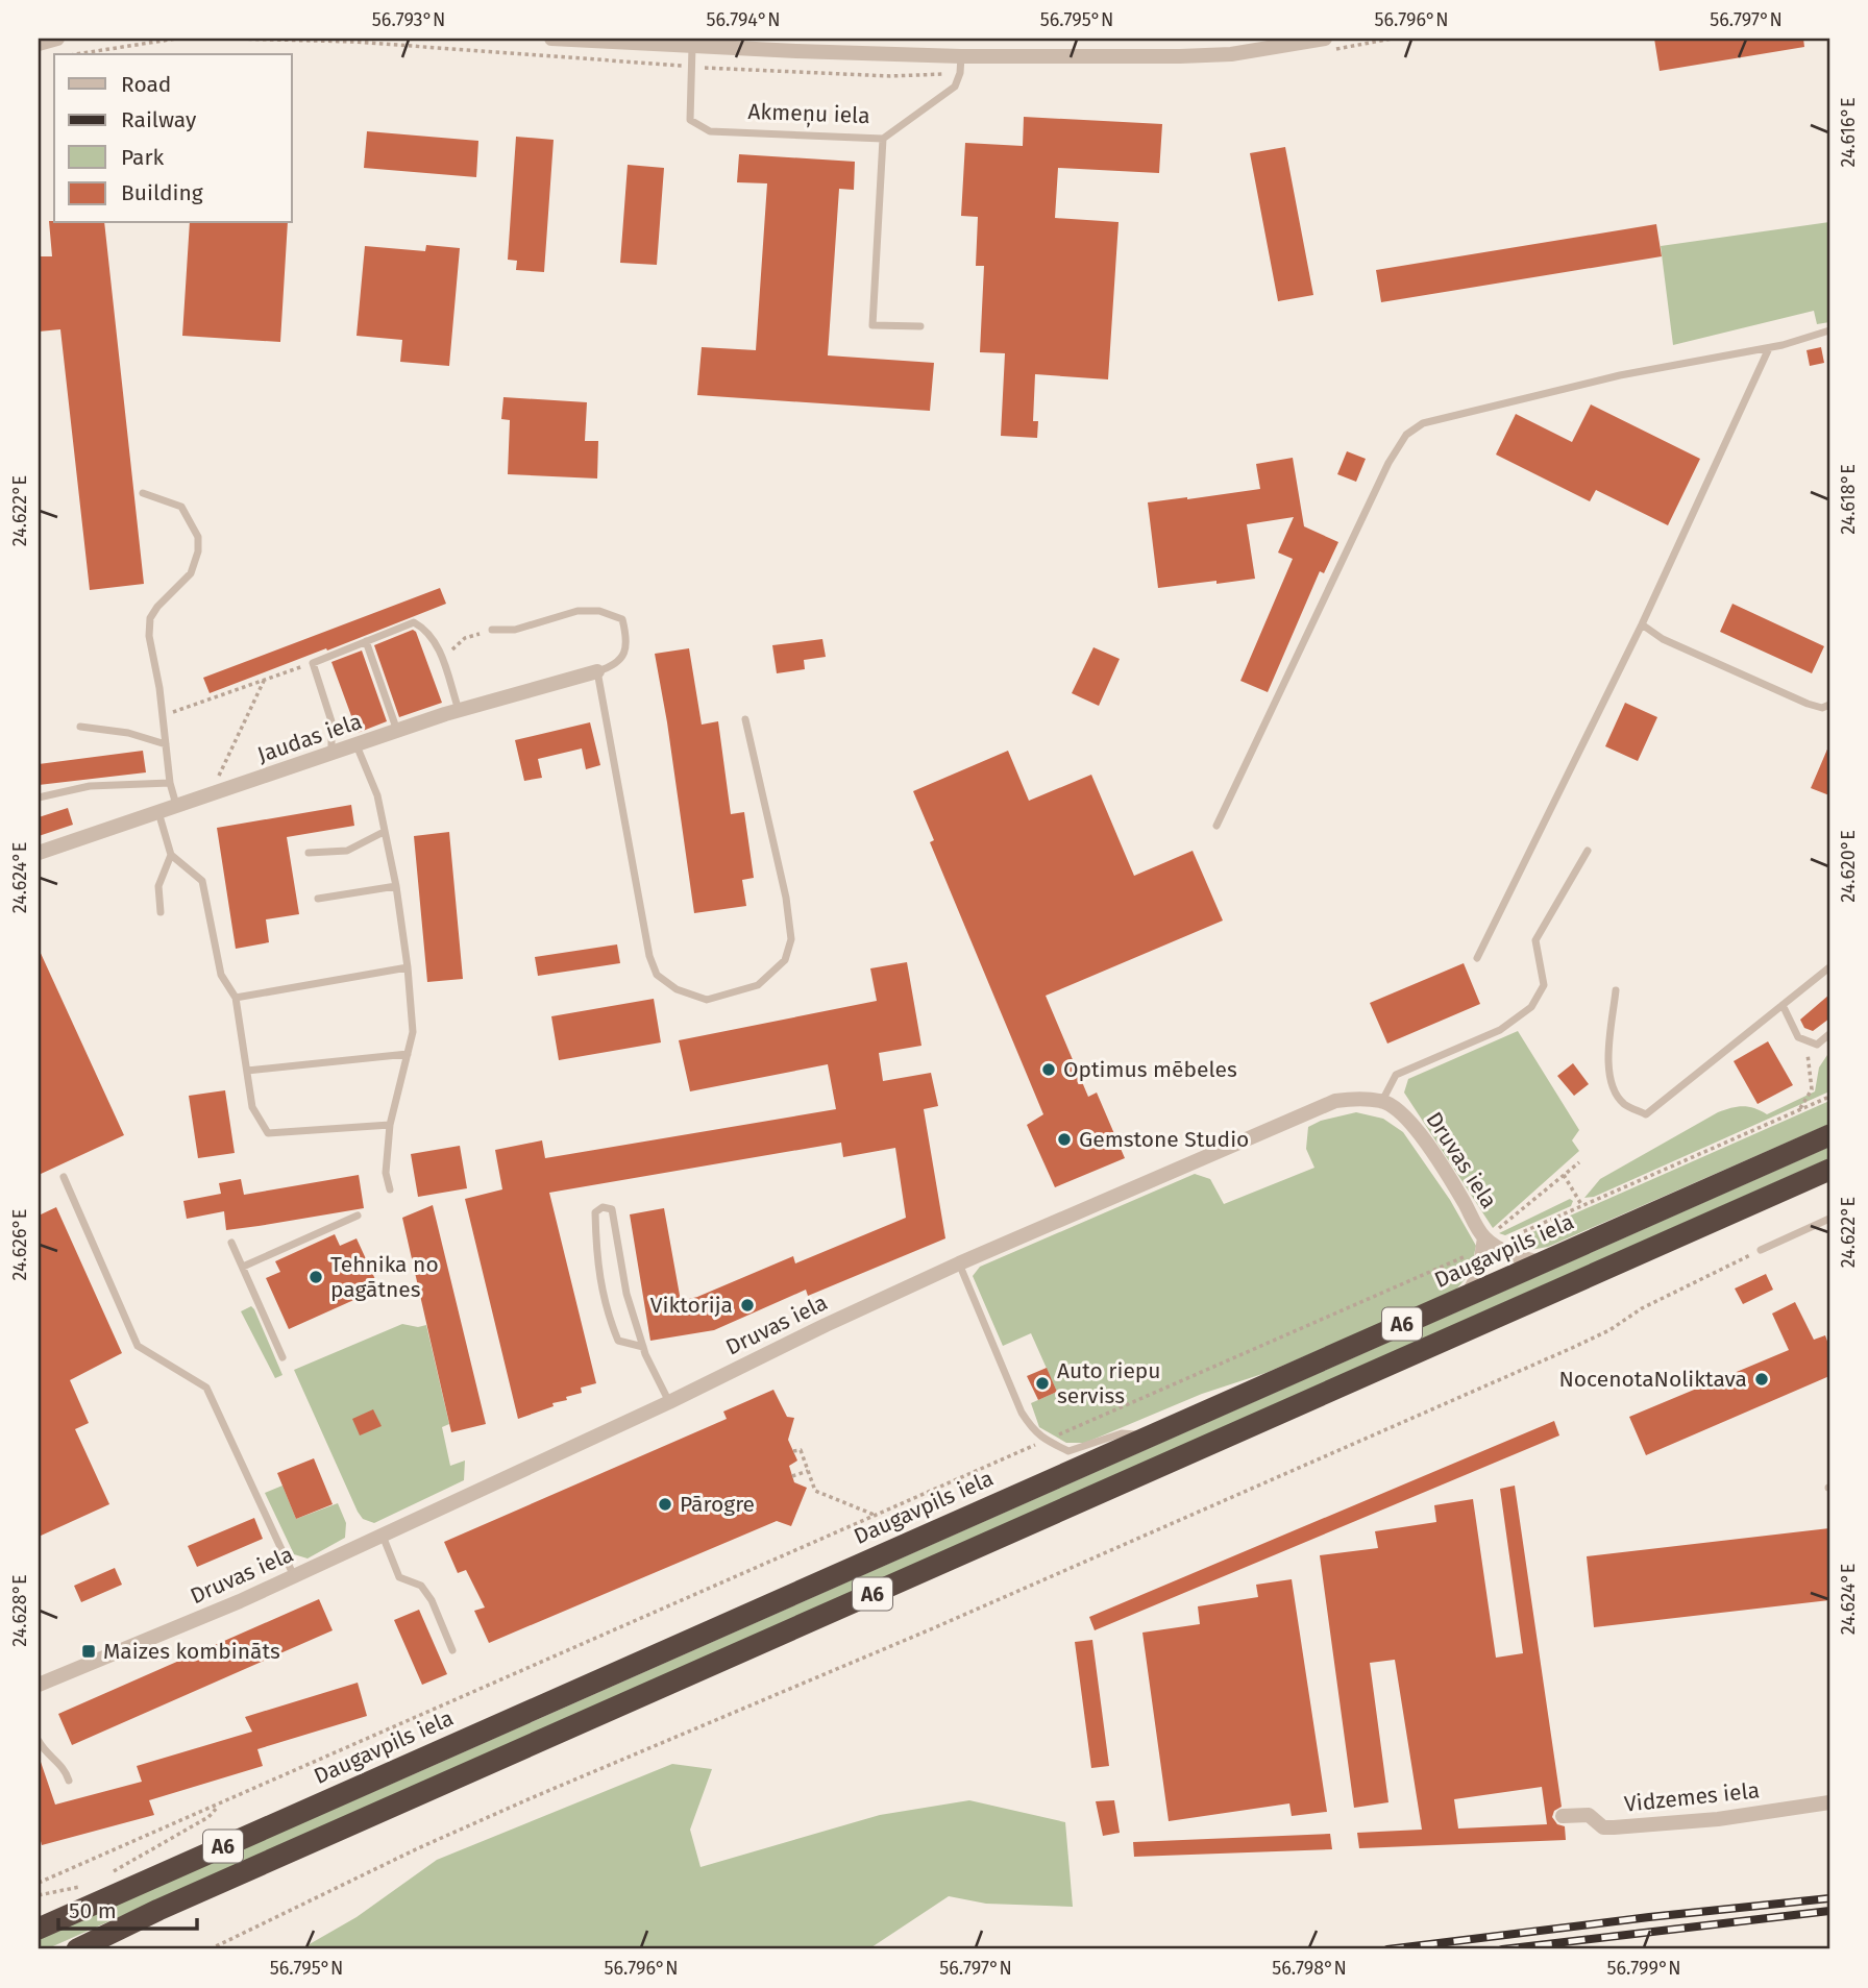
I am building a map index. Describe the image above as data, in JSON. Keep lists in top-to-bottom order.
{
  "streets": {
    "highway": ["Daugavpils iela", "A6"],
    "street": ["Jaudas iela", "Druvas iela", "Vidzemes iela"],
    "lane": ["Akmeņu iela"]
  },
  "places": {
    "other": [
      "Optimus mēbeles",
      "Gemstone Studio",
      "Tehnika no pagātnes",
      "Viktorija",
      "NocenotaNoliktava",
      "Auto riepu serviss",
      "Pārogre"
    ],
    "transit": ["Maizes kombināts"]
  },
  "legend": [
    "Road",
    "Railway",
    "Park",
    "Building"
  ],
  "scale_bar": "50 m",
  "coordinates": [
    "56.793°N",
    "56.794°N",
    "56.795°N",
    "56.796°N",
    "56.797°N",
    "24.616°E",
    "24.618°E",
    "24.622°E",
    "24.620°E",
    "24.624°E",
    "24.626°E",
    "24.628°E",
    "56.798°N",
    "56.799°N"
  ]
}
